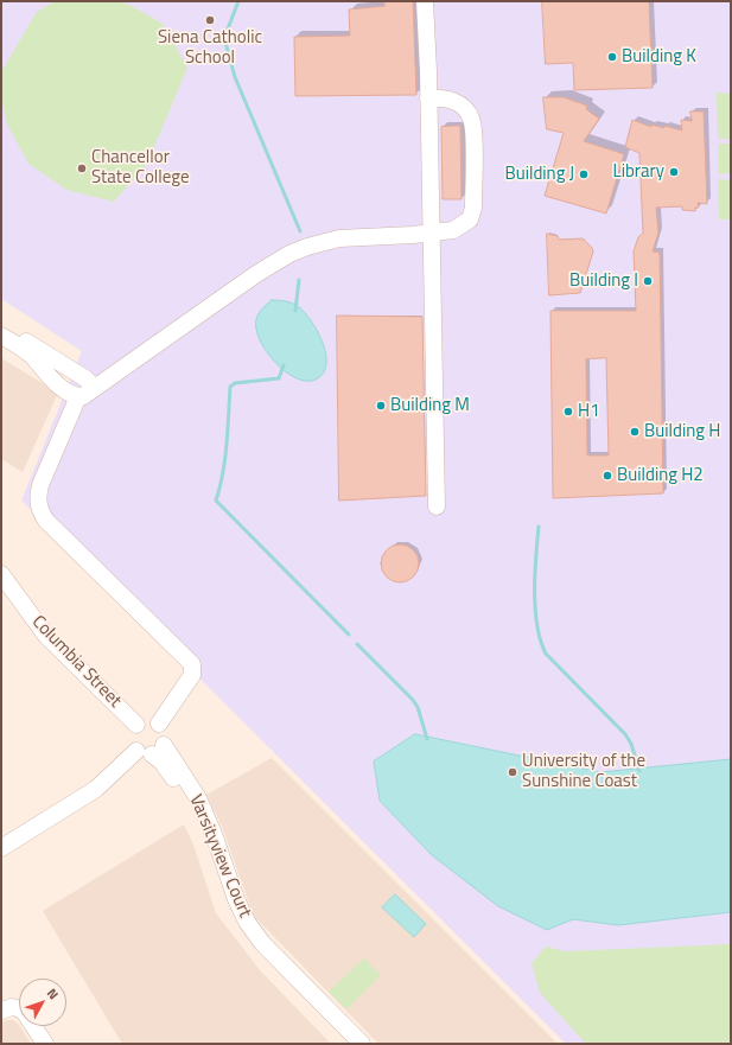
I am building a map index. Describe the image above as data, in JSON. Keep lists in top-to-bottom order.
{
  "streets": {
    "street": ["Columbia Street", "Varsityview Court"]
  },
  "crossings": [
    ["Columbia Street", "Varsityview Court"]
  ],
  "places": [
    "Siena Catholic School",
    "Building K",
    "Chancellor State College",
    "Library",
    "Building J",
    "Building I",
    "Building M",
    "H1",
    "Building H",
    "Building H2",
    "University of the Sunshine Coast"
  ],
  "north": "top right"
}
